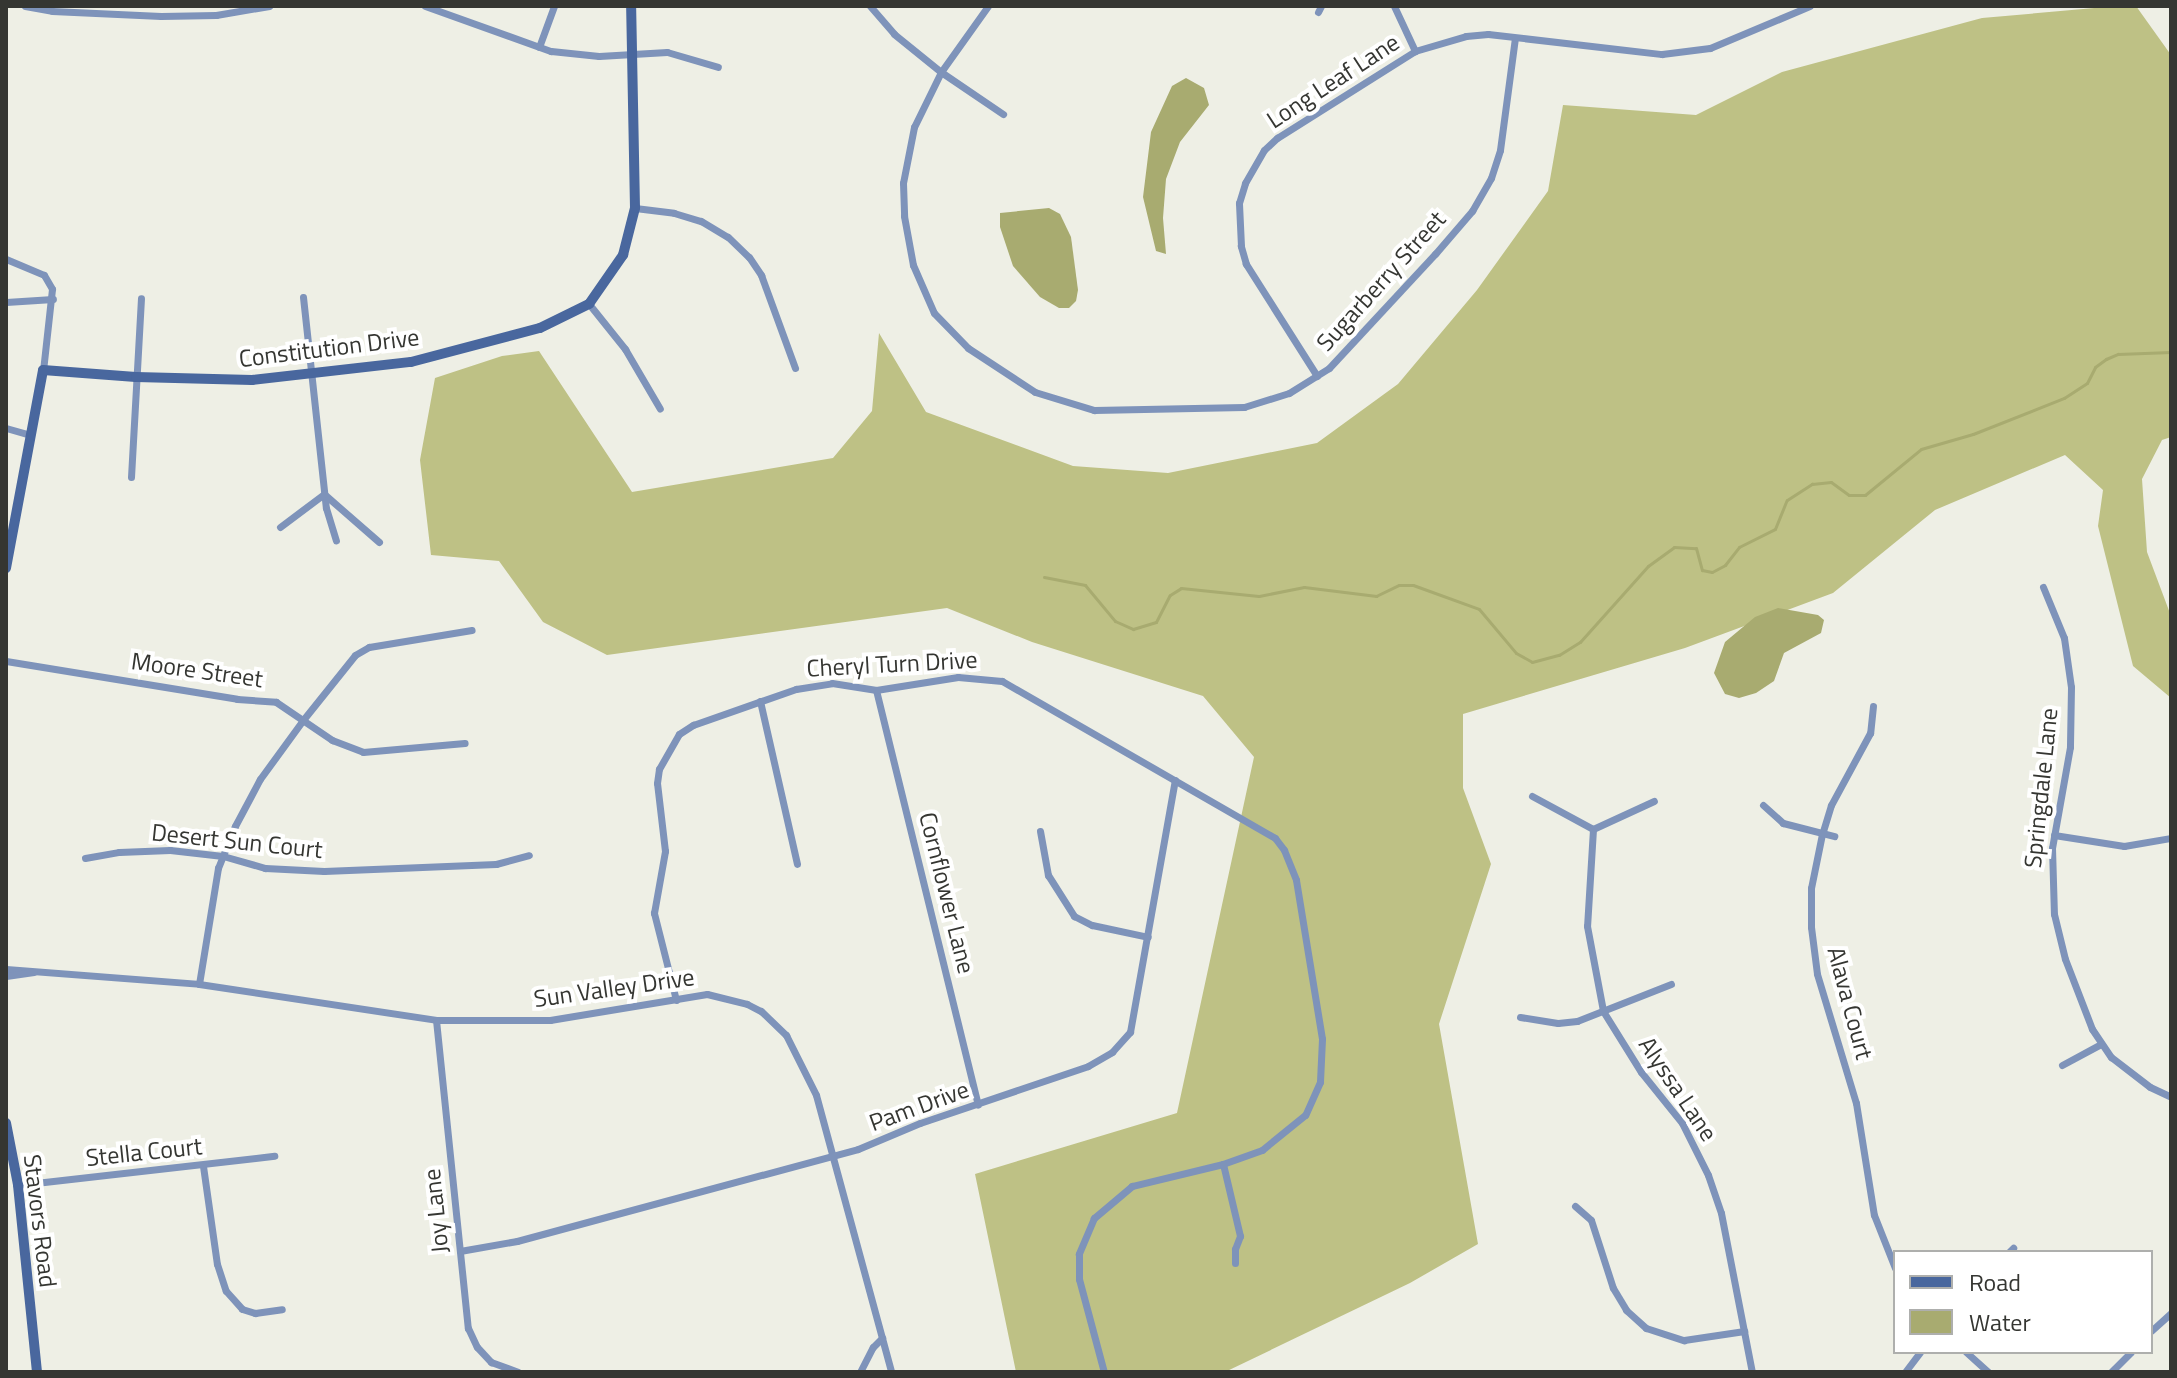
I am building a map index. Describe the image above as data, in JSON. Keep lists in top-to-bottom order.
{
  "streets": {
    "street": [
      "Long Leaf Lane",
      "Sugarberry Street",
      "Constitution Drive",
      "Cheryl Turn Drive",
      "Moore Street",
      "Springdale Lane",
      "Desert Sun Court",
      "Cornflower Lane",
      "Sun Valley Drive",
      "Alava Court",
      "Alyssa Lane",
      "Pam Drive",
      "Stella Court",
      "Joy Lane",
      "Stavors Road"
    ]
  },
  "crossings": [
    ["Long Leaf Lane", "Sugarberry Street"],
    ["Cheryl Turn Drive", "Cornflower Lane"],
    ["Cheryl Turn Drive", "Sun Valley Drive"],
    ["Cheryl Turn Drive", "Pam Drive"],
    ["Cornflower Lane", "Pam Drive"],
    ["Sun Valley Drive", "Pam Drive"],
    ["Sun Valley Drive", "Joy Lane"],
    ["Pam Drive", "Joy Lane"],
    ["Stella Court", "Stavors Road"]
  ],
  "legend": ["Road", "Water"]
}
